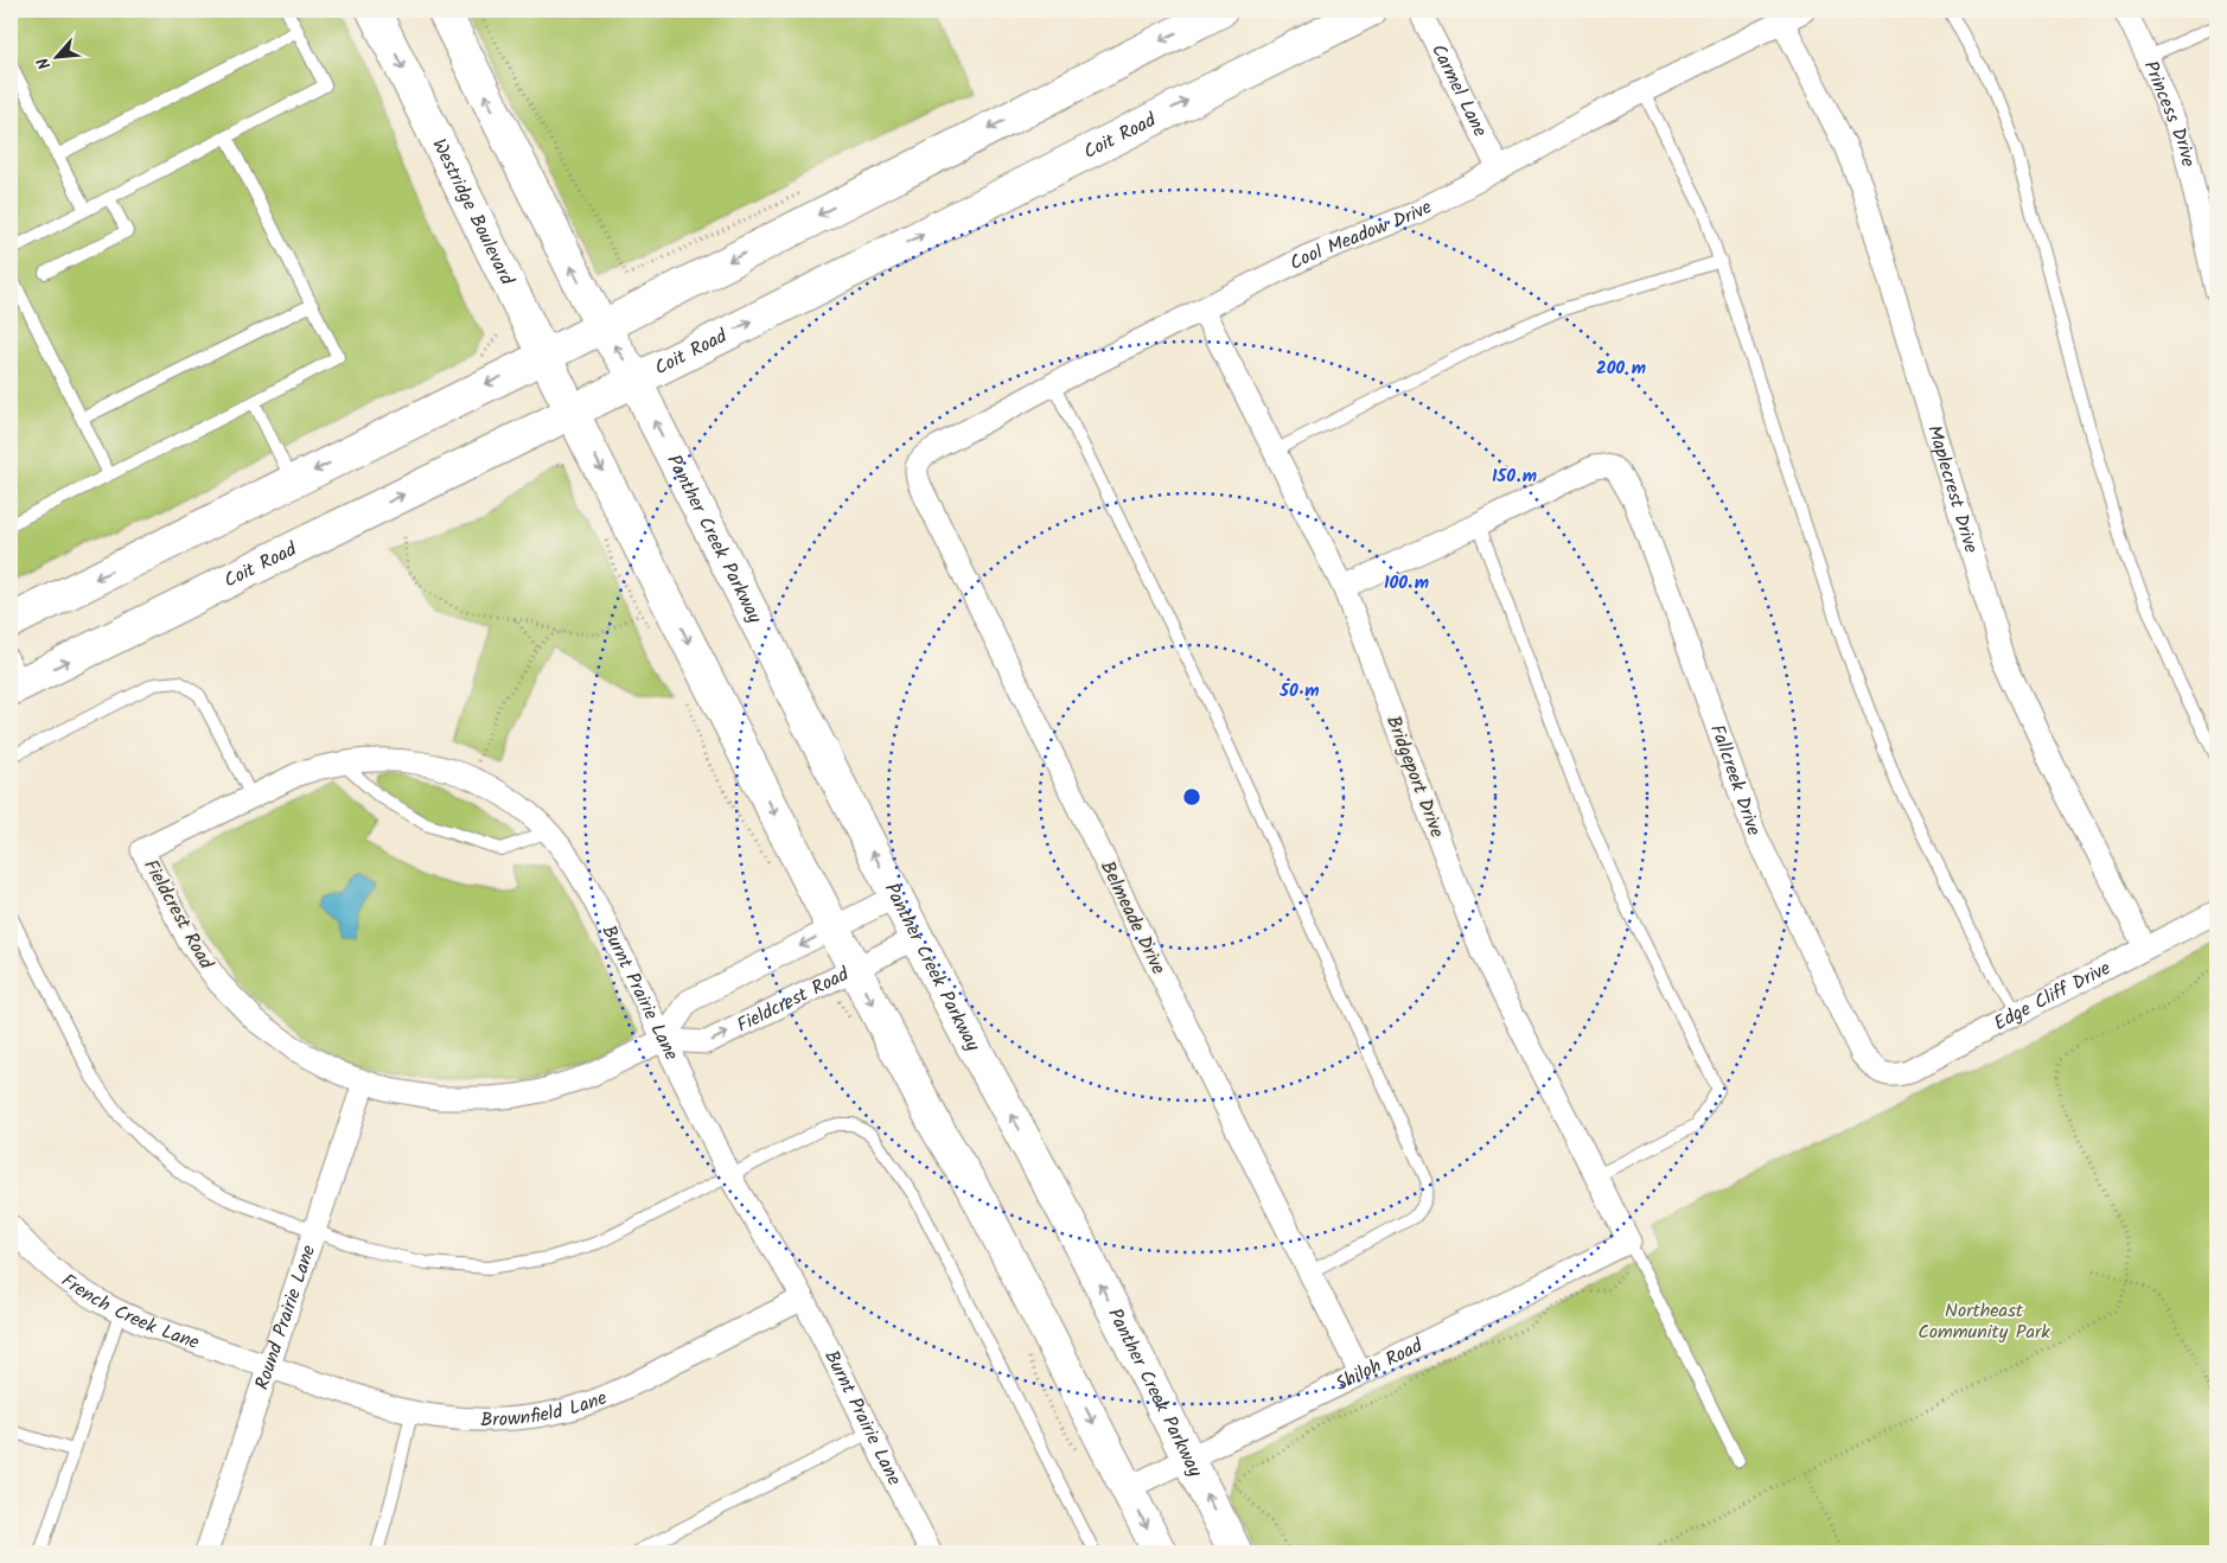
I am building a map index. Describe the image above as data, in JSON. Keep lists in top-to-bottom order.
{
  "streets": {
    "main road": ["Coit Road", "Westridge Boulevard", "Panther Creek Parkway"],
    "street": [
      "Carmel Lane",
      "Princess Drive",
      "Cool Meadow Drive",
      "Maplecrest Drive",
      "Bridgeport Drive",
      "Fallcreek Drive",
      "Fieldcrest Road",
      "Belmeade Drive",
      "Burnt Prairie Lane",
      "Edge Cliff Drive",
      "French Creek Lane",
      "Round Prairie Lane",
      "Shiloh Road",
      "Brownfield Lane"
    ]
  },
  "crossings": [
    ["Carmel Lane", "Cool Meadow Drive"],
    ["Coit Road", "Westridge Boulevard"],
    ["Coit Road", "Panther Creek Parkway"],
    ["Cool Meadow Drive", "Maplecrest Drive"],
    ["Cool Meadow Drive", "Bridgeport Drive"],
    ["Cool Meadow Drive", "Belmeade Drive"],
    ["Maplecrest Drive", "Edge Cliff Drive"],
    ["Panther Creek Parkway", "Fieldcrest Road"],
    ["Panther Creek Parkway", "Shiloh Road"],
    ["Bridgeport Drive", "Shiloh Road"],
    ["Fallcreek Drive", "Edge Cliff Drive"],
    ["Fieldcrest Road", "Burnt Prairie Lane"],
    ["Fieldcrest Road", "Round Prairie Lane"],
    ["Belmeade Drive", "Shiloh Road"],
    ["Burnt Prairie Lane", "Brownfield Lane"],
    ["French Creek Lane", "Round Prairie Lane"],
    ["French Creek Lane", "Brownfield Lane"],
    ["Round Prairie Lane", "Brownfield Lane"]
  ],
  "parks": ["Northeast Community Park"],
  "north": "bottom left",
  "rings": [
    "200 m",
    "150 m",
    "100 m",
    "50 m"
  ]
}
